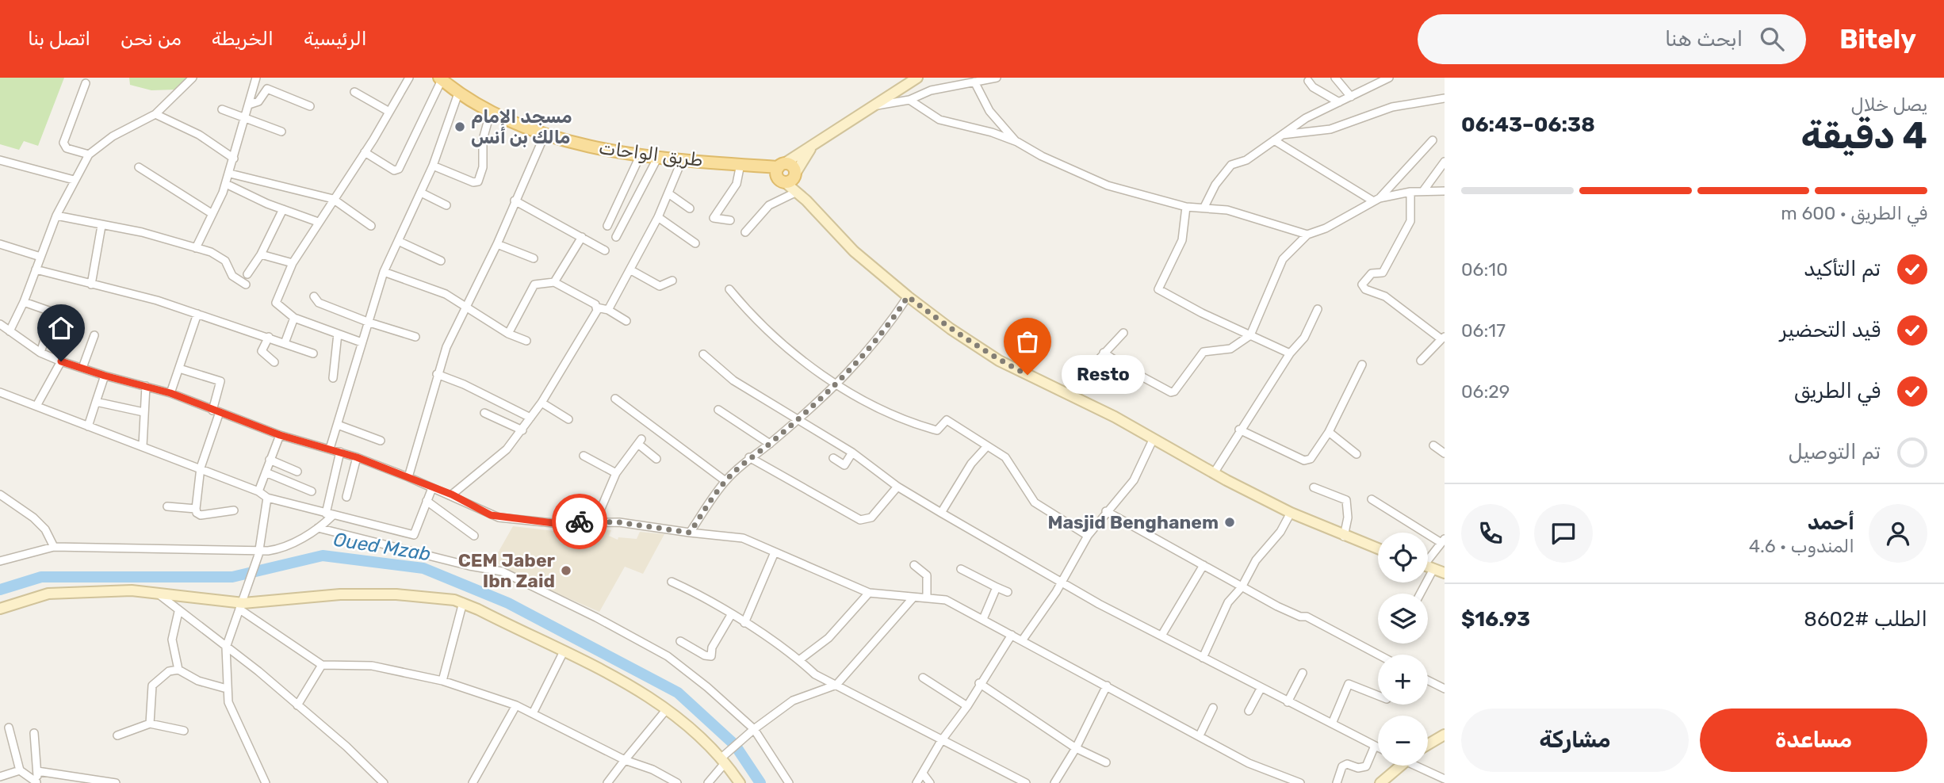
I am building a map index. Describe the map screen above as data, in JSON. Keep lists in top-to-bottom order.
{
  "streets": {
    "main road": ["طريق الواحات"]
  },
  "water": ["Oued Mzab"],
  "places": [
    "مسجد الإمام مالك بن أنس",
    "Resto",
    "Masjid Benghanem",
    "CEM Jaber Ibn Zaid"
  ],
  "page": {
    "header": "Bitely",
    "search": "ابحث هنا",
    "nav": [
      "الرئيسية",
      "الخريطة",
      "من نحن",
      "اتصل بنا"
    ],
    "heading": ["4 دقيقة", "يصل خلال", "06:38–06:43"],
    "panel": [
      "أحمد",
      "المندوب · 4.6",
      "الطلب #8602",
      "$16.93"
    ],
    "bar": "في الطريق · 600 m",
    "list": [
      ["تم التأكيد", "06:10"],
      ["قيد التحضير", "06:17"],
      ["في الطريق", "06:29"],
      "تم التوصيل"
    ],
    "bubble": "Resto",
    "map_buttons": ["+", "−"],
    "buttons": ["مساعدة", "مشاركة"]
  }
}
